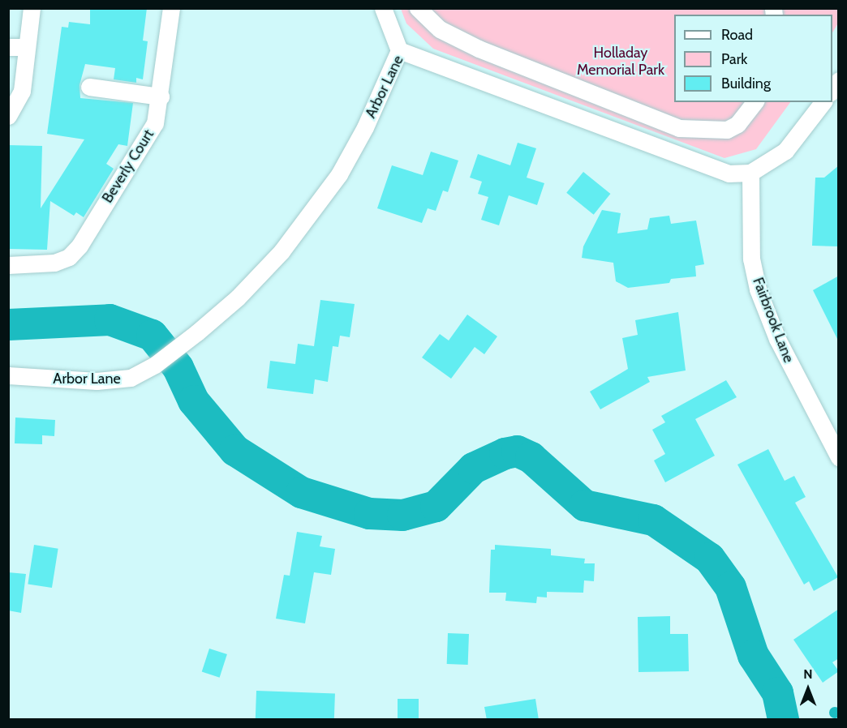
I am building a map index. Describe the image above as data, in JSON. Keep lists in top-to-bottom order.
{
  "streets": {
    "street": ["Arbor Lane", "Beverly Court", "Fairbrook Lane"]
  },
  "crossings": [
    ["Arbor Lane", "Fairbrook Lane"]
  ],
  "parks": ["Holladay Memorial Park"],
  "legend": ["Road", "Park", "Building"],
  "north": "top"
}
